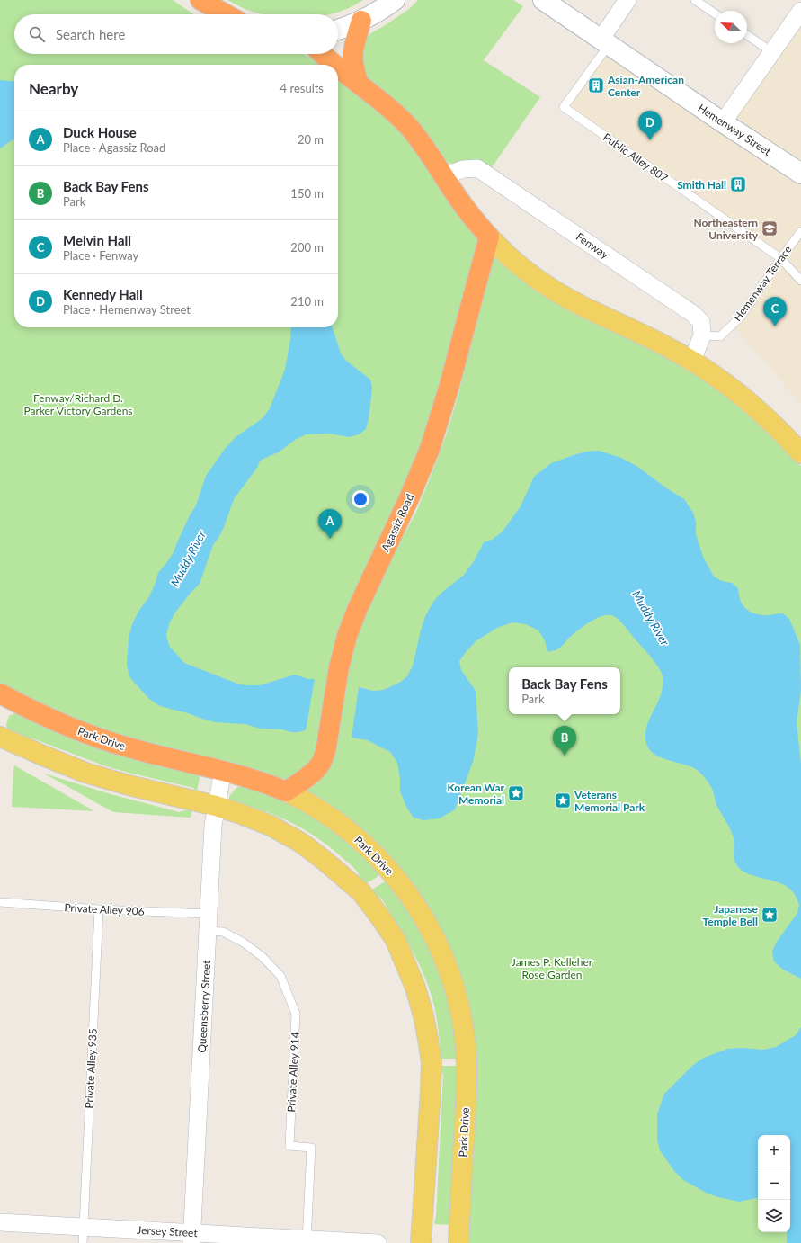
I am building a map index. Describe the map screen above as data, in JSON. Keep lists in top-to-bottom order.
{
  "streets": {
    "highway": ["Agassiz Road", "Park Drive"],
    "main road": ["Hemenway Street"],
    "street": ["Fenway", "Queensberry Street", "Jersey Street"],
    "lane": [
      "Public Alley 807",
      "Hemenway Terrace",
      "Private Alley 906",
      "Private Alley 935",
      "Private Alley 914"
    ]
  },
  "crossings": [
    ["Hemenway Street", "Public Alley 807"],
    ["Public Alley 807", "Hemenway Terrace"],
    ["Fenway", "Hemenway Terrace"],
    ["Agassiz Road", "Park Drive"],
    ["Park Drive", "Queensberry Street"],
    ["Private Alley 906", "Queensberry Street"],
    ["Private Alley 906", "Private Alley 935"],
    ["Private Alley 906", "Private Alley 914"],
    ["Queensberry Street", "Private Alley 914"],
    ["Queensberry Street", "Jersey Street"],
    ["Private Alley 935", "Jersey Street"],
    ["Private Alley 914", "Jersey Street"]
  ],
  "water": ["Muddy River"],
  "parks": ["Fenway/Richard D. Parker Victory Gardens", "James P. Kelleher Rose Garden"],
  "places": {
    "building": ["Asian-American Center", "Smith Hall"],
    "school or university": ["Northeastern University"],
    "place": ["Korean War Memorial", "Veterans Memorial Park", "Japanese Temple Bell"]
  },
  "north": "top left",
  "page": {
    "search": "Search here",
    "heading": ["Nearby", "4 results"],
    "pins": [
      "D",
      "C",
      "A",
      "B"
    ],
    "list": [
      {
        "mark": "A",
        "name": "Duck House",
        "note": "Place · Agassiz Road",
        "value": "20 m"
      },
      {
        "mark": "B",
        "name": "Back Bay Fens",
        "note": "Park",
        "value": "150 m"
      },
      {
        "mark": "C",
        "name": "Melvin Hall",
        "note": "Place · Fenway",
        "value": "200 m"
      },
      {
        "mark": "D",
        "name": "Kennedy Hall",
        "note": "Place · Hemenway Street",
        "value": "210 m"
      }
    ],
    "popup": ["Back Bay Fens", "Park"],
    "map_buttons": ["+", "−"]
  }
}
